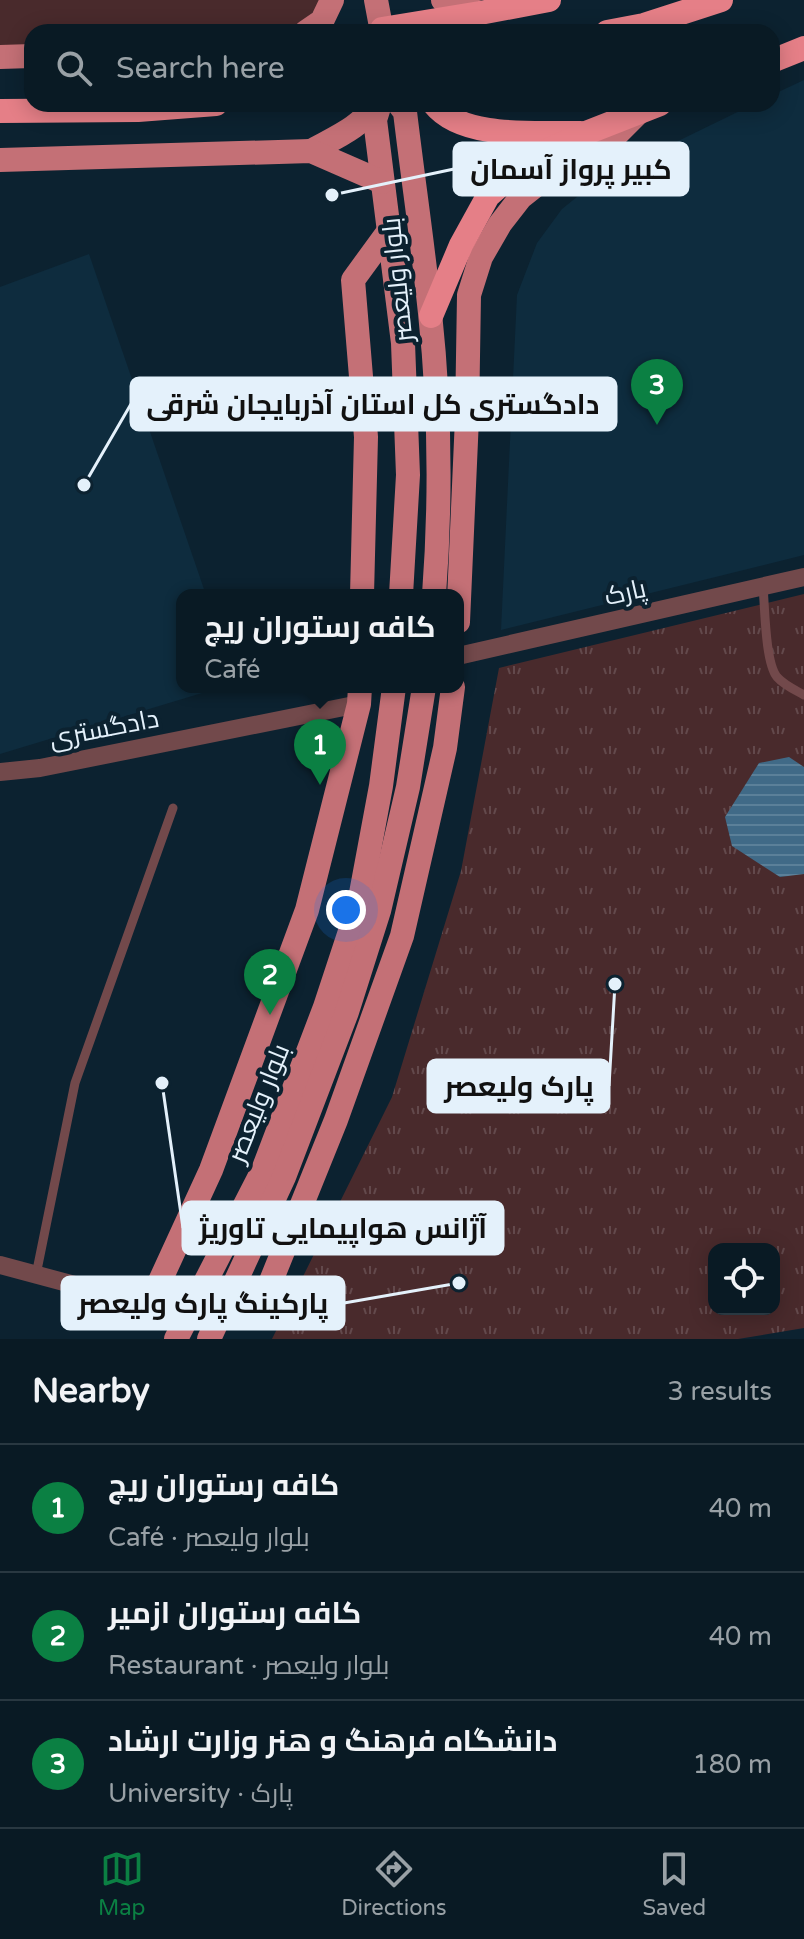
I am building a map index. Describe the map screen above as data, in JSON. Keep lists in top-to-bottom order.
{
  "streets": {
    "main road": ["بلوار ولیعصر"],
    "street": ["پارک", "دادگستری"]
  },
  "places": [
    "کبیر پرواز آسمان",
    "دادگستری کل استان آذربایجان شرقی",
    "پارک ولیعصر",
    "آژانس هواپیمایی تاوریژ",
    "پارکینگ پارک ولیعصر"
  ],
  "page": {
    "search": "Search here",
    "pins": ["3", "1", "2"],
    "popup": ["کافه رستوران ریچ", "Café"],
    "heading": ["Nearby", "3 results"],
    "list": [
      {
        "mark": "1",
        "name": "کافه رستوران ریچ",
        "note": "Café · بلوار ولیعصر",
        "value": "40 m"
      },
      {
        "mark": "2",
        "name": "کافه رستوران ازمیر",
        "note": "Restaurant · بلوار ولیعصر",
        "value": "40 m"
      },
      {
        "mark": "3",
        "name": "دانشگاه فرهنگ و هنر وزارت ارشاد",
        "note": "University · پارک",
        "value": "180 m"
      }
    ],
    "nav": ["Map", "Directions", "Saved"]
  }
}
